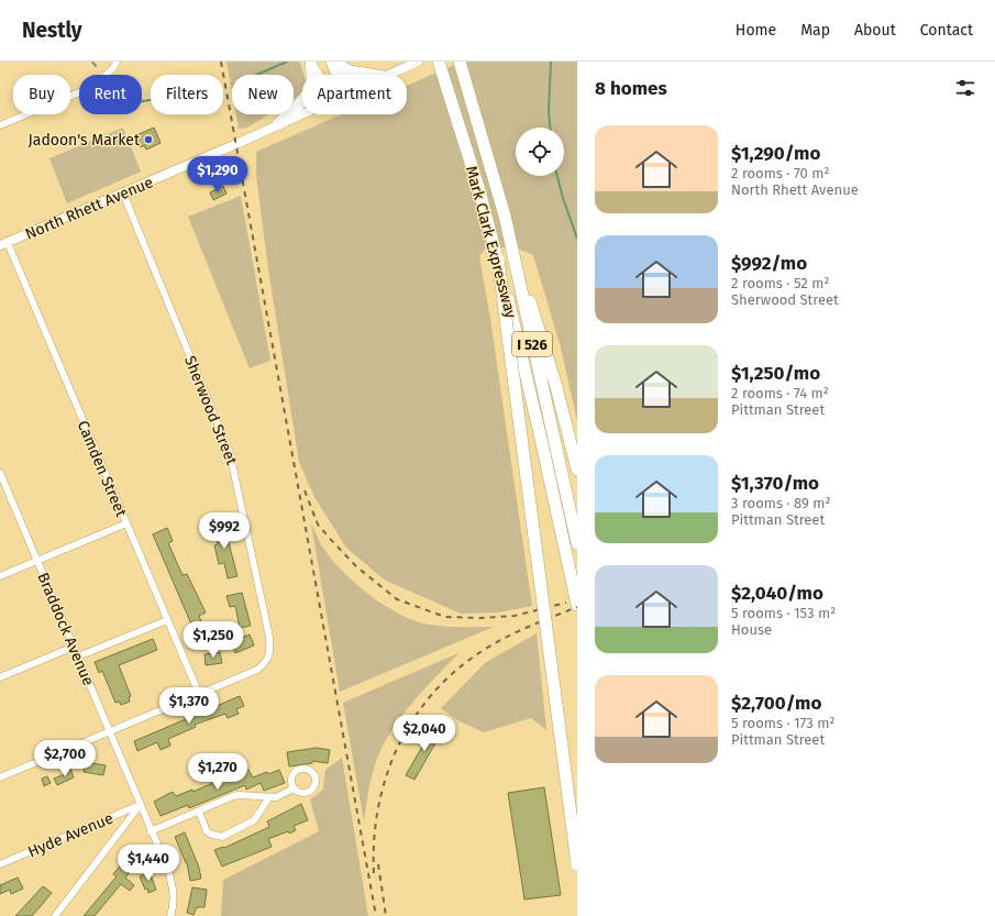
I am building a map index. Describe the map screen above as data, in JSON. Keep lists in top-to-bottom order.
{
  "streets": {
    "highway": ["Mark Clark Expressway", "I 526"],
    "main road": ["North Rhett Avenue"],
    "street": [
      "Sherwood Street",
      "Camden Street",
      "Braddock Avenue",
      "Hyde Avenue"
    ]
  },
  "crossings": [
    ["North Rhett Avenue", "Sherwood Street"],
    ["North Rhett Avenue", "Camden Street"],
    ["Sherwood Street", "Camden Street"],
    ["Braddock Avenue", "Hyde Avenue"]
  ],
  "places": ["Jadoon's Market"],
  "page": {
    "header": "Nestly",
    "nav": [
      "Home",
      "Map",
      "About",
      "Contact"
    ],
    "heading": "8 homes",
    "chip": [
      "Buy",
      "Rent",
      "Filters",
      "New",
      "Apartment"
    ],
    "list": [
      {
        "name": "$1,290/mo",
        "note": "2 rooms · 70 m² · North Rhett Avenue"
      },
      {
        "name": "$992/mo",
        "note": "2 rooms · 52 m² · Sherwood Street"
      },
      {
        "name": "$1,250/mo",
        "note": "2 rooms · 74 m² · Pittman Street"
      },
      {
        "name": "$1,370/mo",
        "note": "3 rooms · 89 m² · Pittman Street"
      },
      {
        "name": "$2,040/mo",
        "note": "5 rooms · 153 m² · House"
      },
      {
        "name": "$2,700/mo",
        "note": "5 rooms · 173 m² · Pittman Street"
      }
    ],
    "price": [
      "$1,290",
      "$992",
      "$1,250",
      "$1,370",
      "$2,040",
      "$2,700",
      "$1,270",
      "$1,440"
    ]
  }
}
